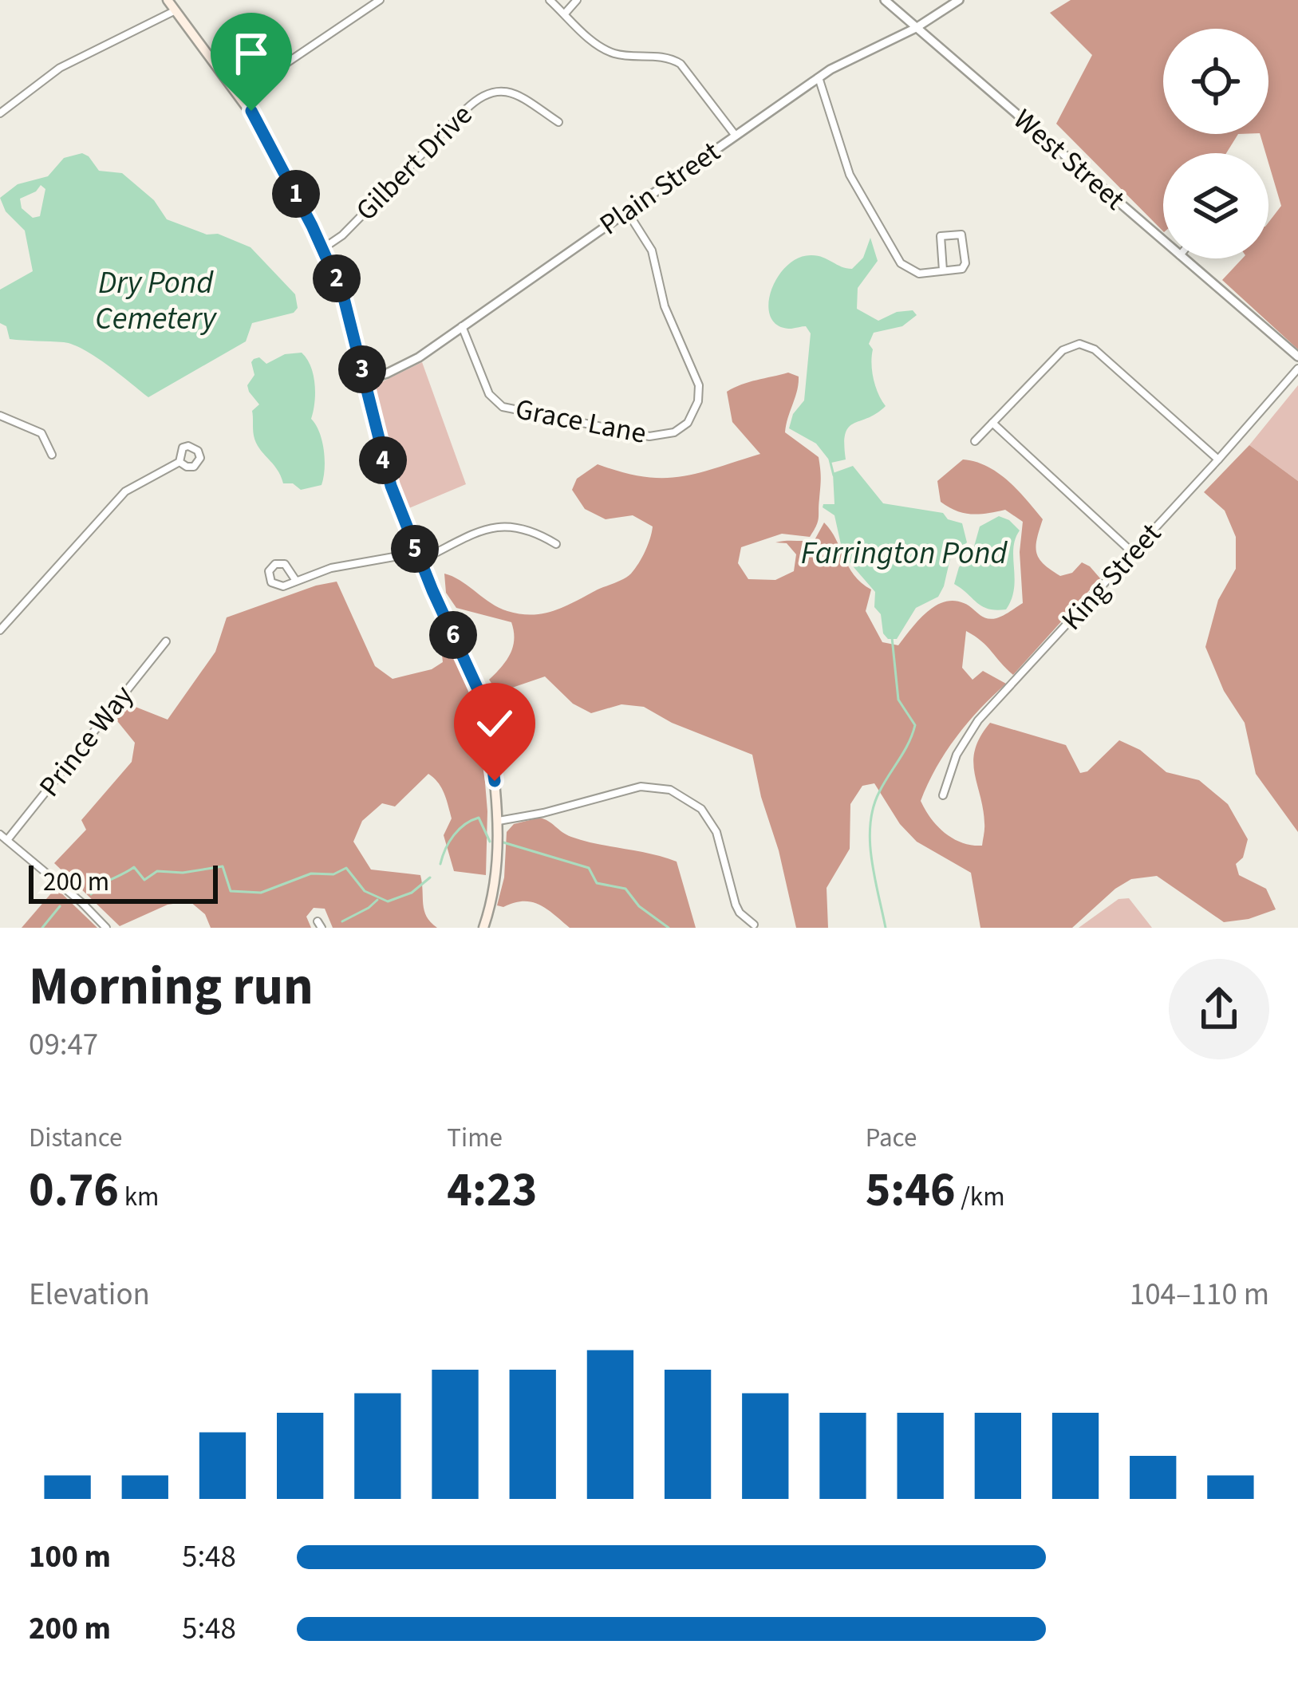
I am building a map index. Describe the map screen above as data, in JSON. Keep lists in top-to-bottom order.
{
  "streets": {
    "street": [
      "West Street",
      "Gilbert Drive",
      "Plain Street",
      "Grace Lane",
      "King Street",
      "Prince Way"
    ]
  },
  "crossings": [
    ["West Street", "Plain Street"],
    ["Plain Street", "Grace Lane"]
  ],
  "water": ["Dry Pond Cemetery", "Farrington Pond"],
  "scale_bar": "200 m",
  "page": {
    "pins": [
      "1",
      "2",
      "3",
      "4",
      "5",
      "6"
    ],
    "scale": "200 m",
    "heading": ["Morning run", "09:47"],
    "stats": [
      ["Distance", "0.76 km"],
      ["Time", "4:23"],
      ["Pace", "5:46 /km"]
    ],
    "chart": ["Elevation", "104–110 m"],
    "list": [
      {
        "name": "100 m",
        "note": "5:48"
      },
      {
        "name": "200 m",
        "note": "5:48"
      }
    ]
  }
}
